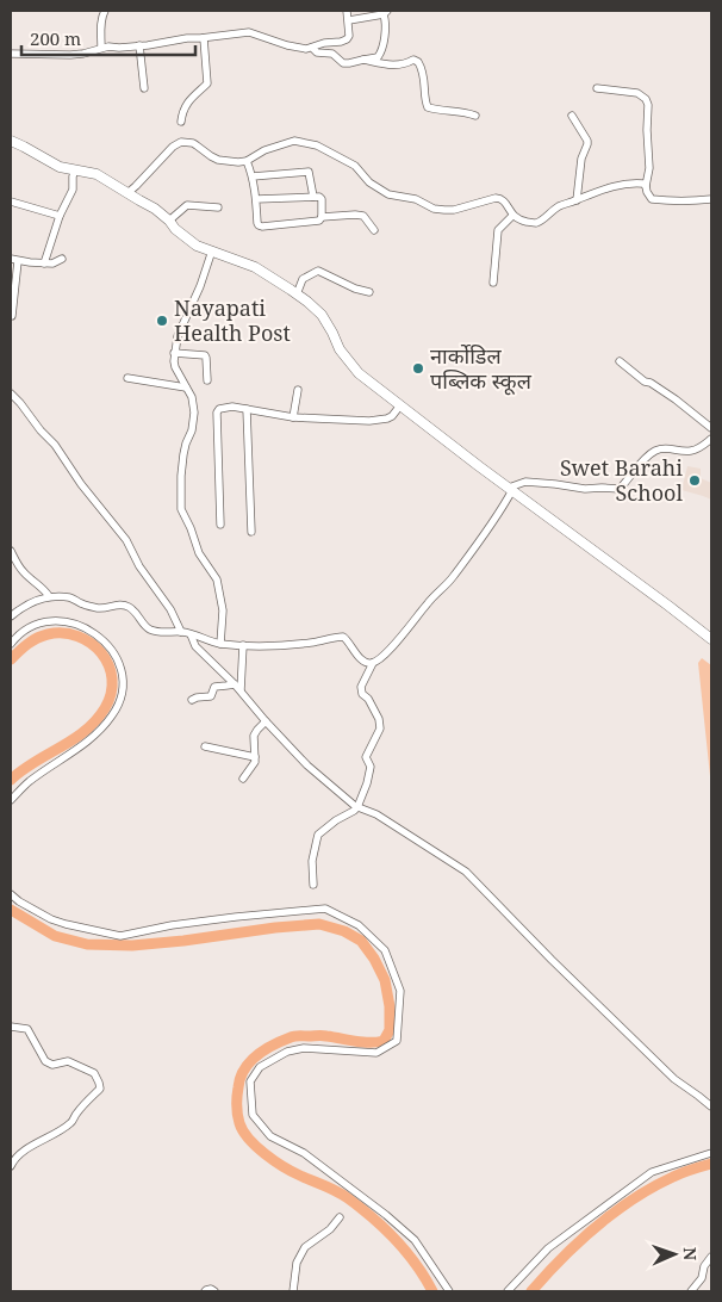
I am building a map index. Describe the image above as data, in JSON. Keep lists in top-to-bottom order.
{
  "places": ["Nayapati Health Post", "नार्कोडिल पब्लिक स्कूल", "Swet Barahi School"],
  "scale_bar": "200 m",
  "north": "right"
}
